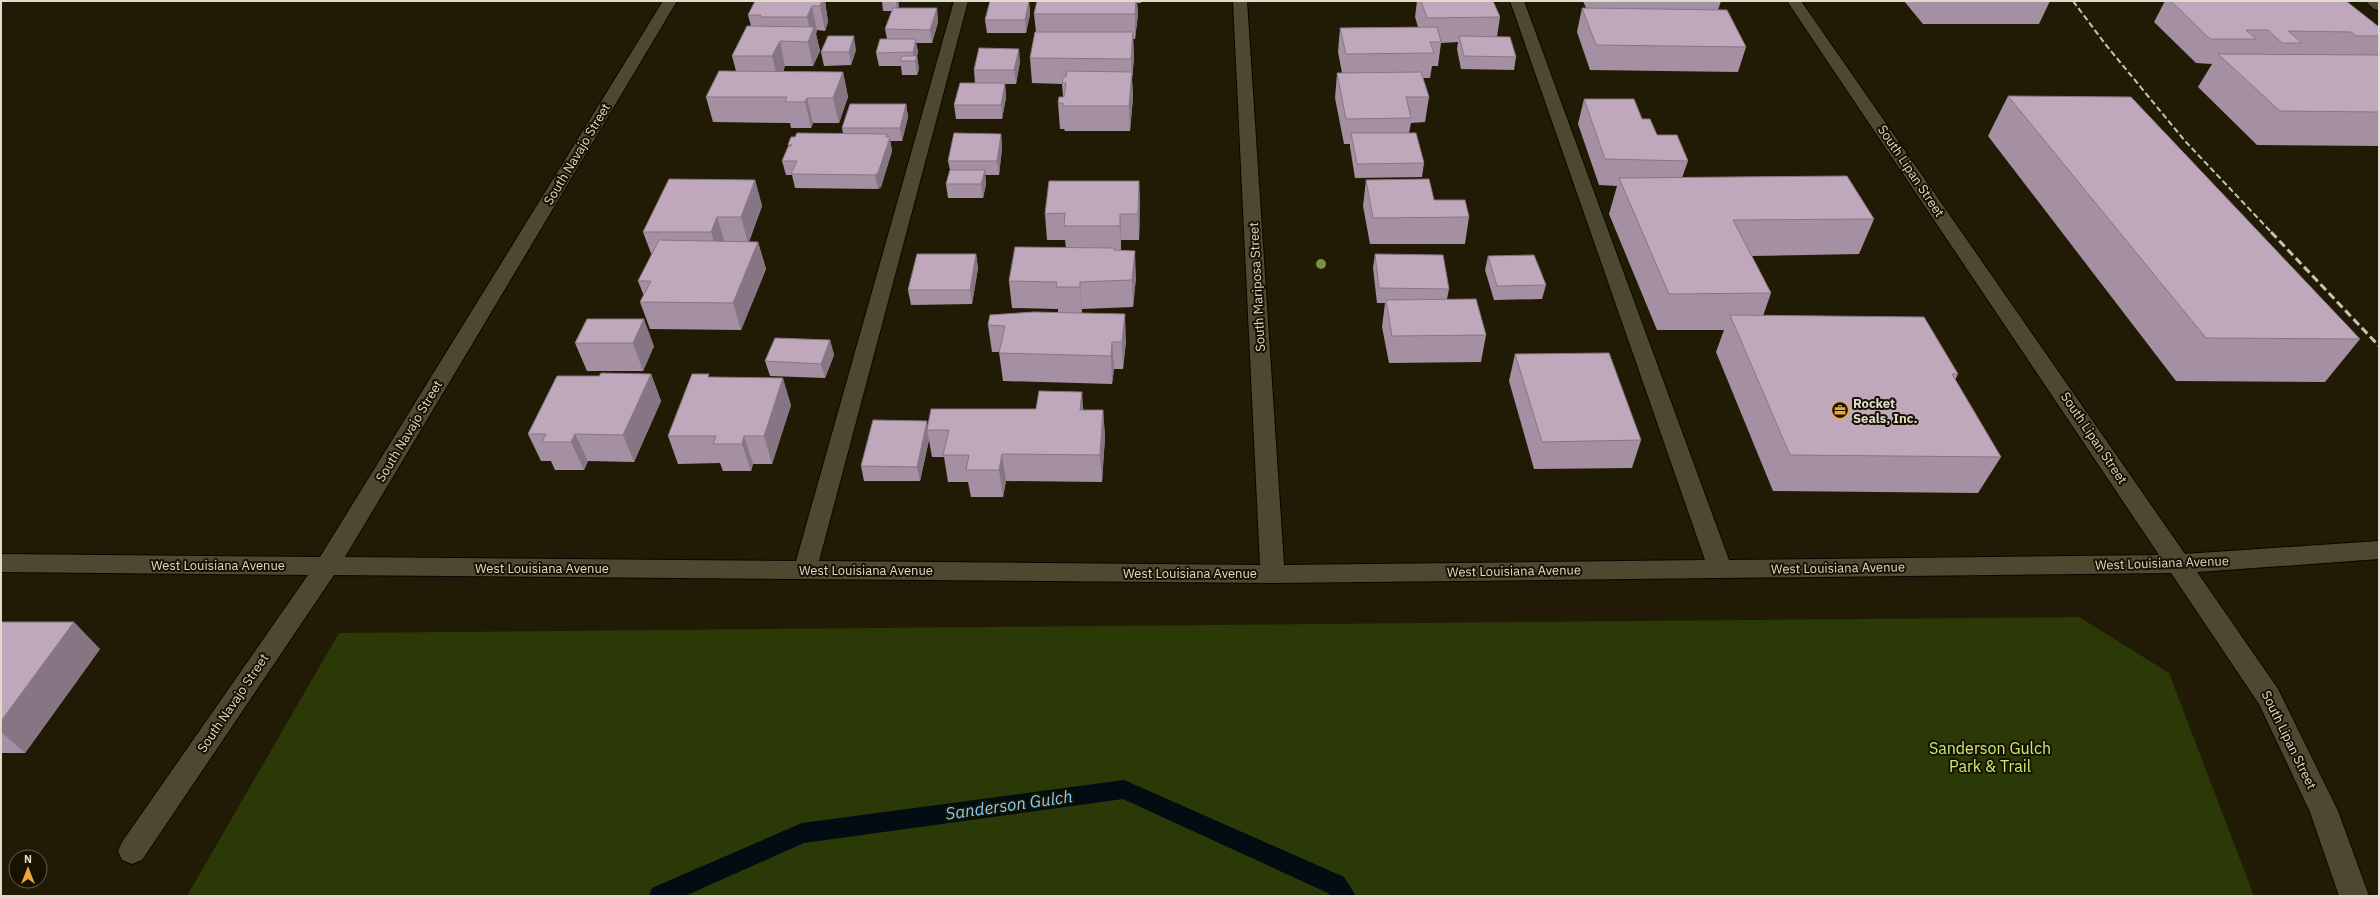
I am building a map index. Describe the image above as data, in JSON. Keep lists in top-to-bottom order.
{
  "streets": {
    "street": [
      "South Navajo Street",
      "South Lipan Street",
      "South Mariposa Street",
      "West Louisiana Avenue"
    ]
  },
  "crossings": [
    ["South Navajo Street", "West Louisiana Avenue"],
    ["South Lipan Street", "West Louisiana Avenue"],
    ["South Mariposa Street", "West Louisiana Avenue"]
  ],
  "water": ["Sanderson Gulch"],
  "parks": ["Sanderson Gulch Park & Trail"],
  "places": {
    "office": ["Rocket Seals, Inc."]
  },
  "north": "top"
}
